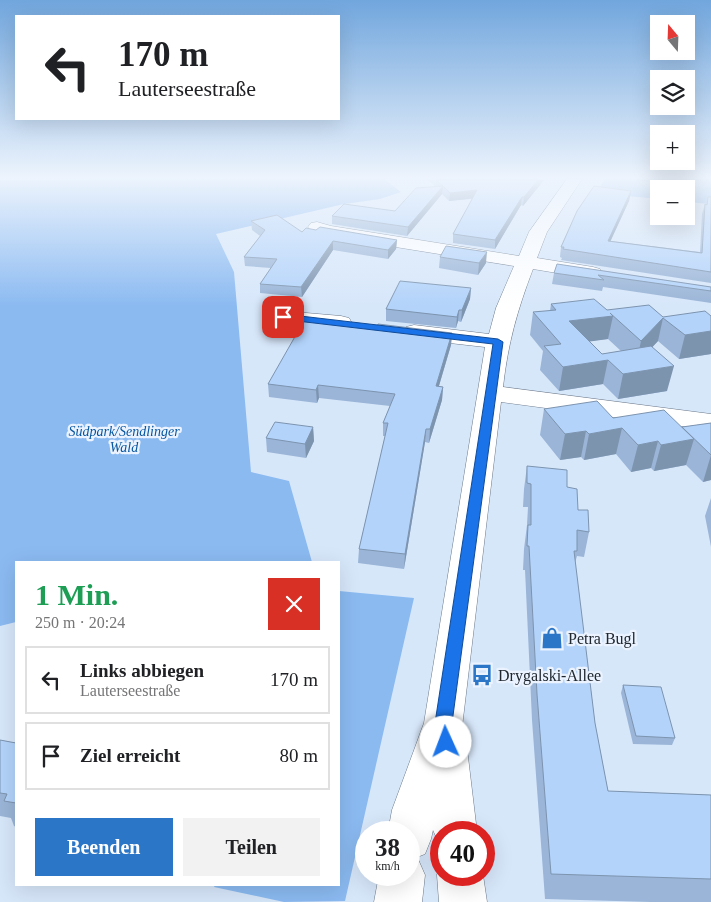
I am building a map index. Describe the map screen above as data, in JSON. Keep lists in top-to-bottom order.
{
  "parks": ["Südpark/Sendlinger Wald"],
  "places": {
    "shop": ["Petra Bugl"],
    "bus stop": ["Drygalski-Allee"]
  },
  "north": "top",
  "page": {
    "map_buttons": ["+", "−"],
    "turn": ["170 m", "Lauterseestraße"],
    "heading": ["1 Min.", "250 m · 20:24"],
    "list": [
      {
        "name": "Links abbiegen",
        "note": "Lauterseestraße",
        "value": "170 m"
      },
      {
        "name": "Ziel erreicht",
        "value": "80 m"
      }
    ],
    "buttons": ["Beenden", "Teilen"],
    "speed": "38 km/h",
    "limit": "40"
  }
}
